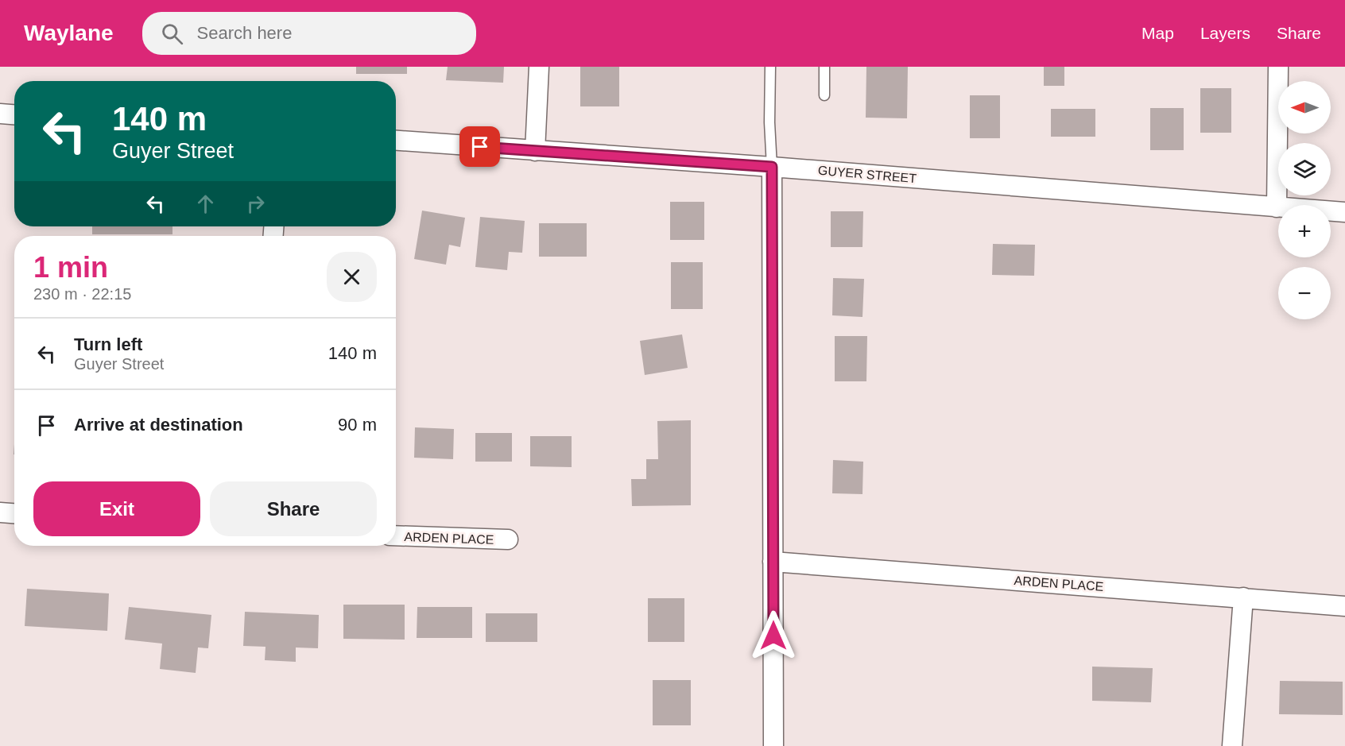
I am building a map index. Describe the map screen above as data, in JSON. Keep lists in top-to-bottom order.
{
  "streets": {
    "street": ["GUYER STREET", "ARDEN PLACE"]
  },
  "north": "left",
  "page": {
    "header": "Waylane",
    "search": "Search here",
    "nav": ["Map", "Layers", "Share"],
    "map_buttons": ["+", "−"],
    "turn": ["140 m", "Guyer Street"],
    "heading": ["1 min", "230 m · 22:15"],
    "list": [
      {
        "name": "Turn left",
        "note": "Guyer Street",
        "value": "140 m"
      },
      {
        "name": "Arrive at destination",
        "value": "90 m"
      }
    ],
    "buttons": ["Exit", "Share"]
  }
}
